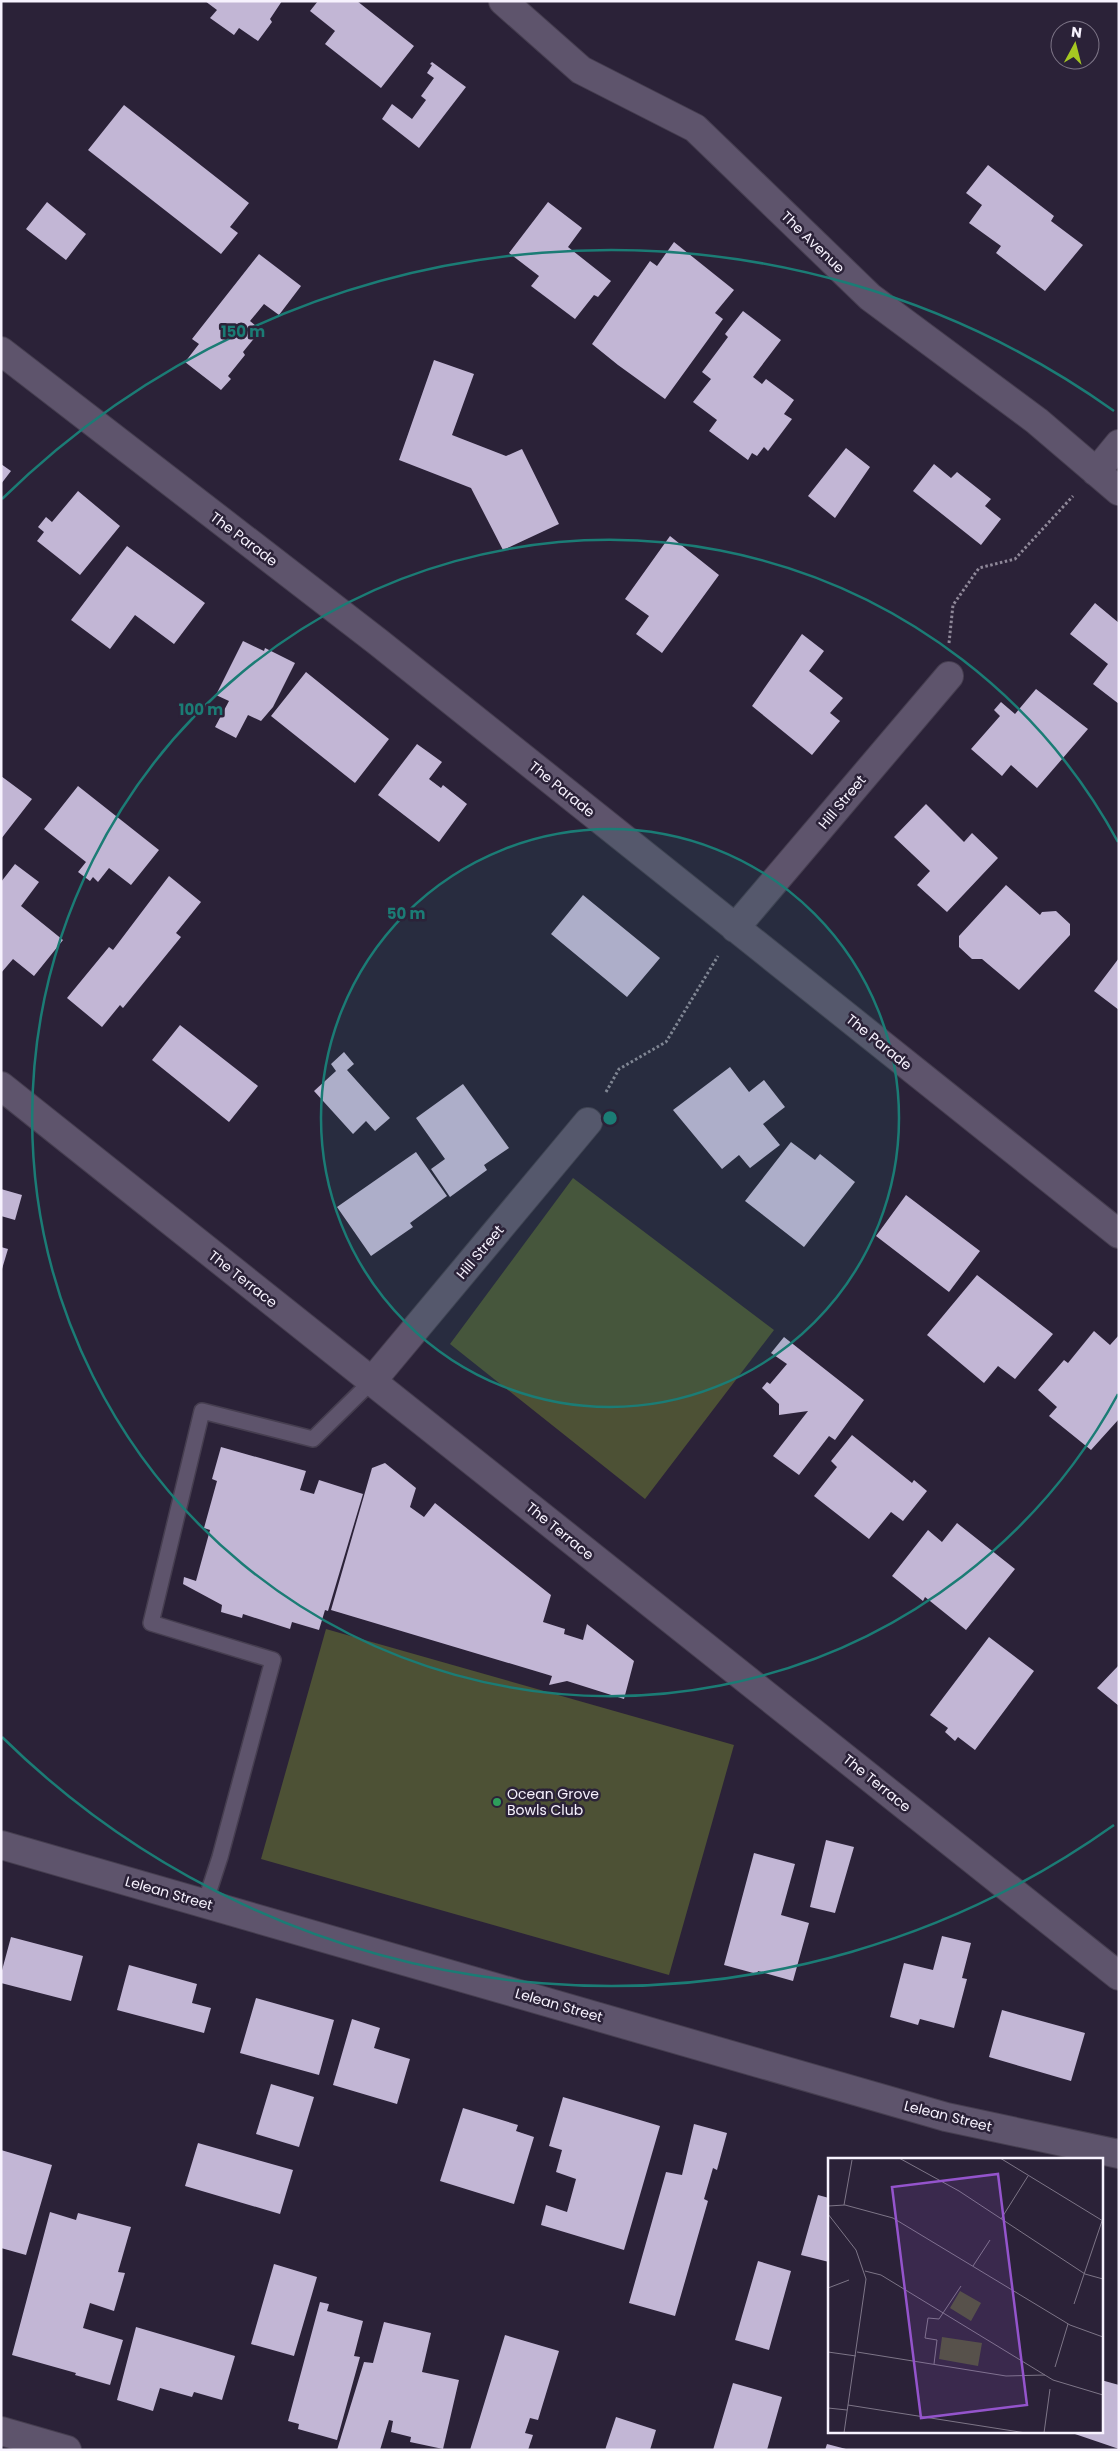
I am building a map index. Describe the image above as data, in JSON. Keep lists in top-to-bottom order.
{
  "streets": {
    "street": [
      "The Avenue",
      "The Parade",
      "Hill Street",
      "The Terrace",
      "Lelean Street"
    ]
  },
  "crossings": [
    ["The Parade", "Hill Street"],
    ["Hill Street", "The Terrace"]
  ],
  "places": ["Ocean Grove Bowls Club"],
  "north": "top",
  "rings": ["150 m", "100 m", "50 m"]
}
